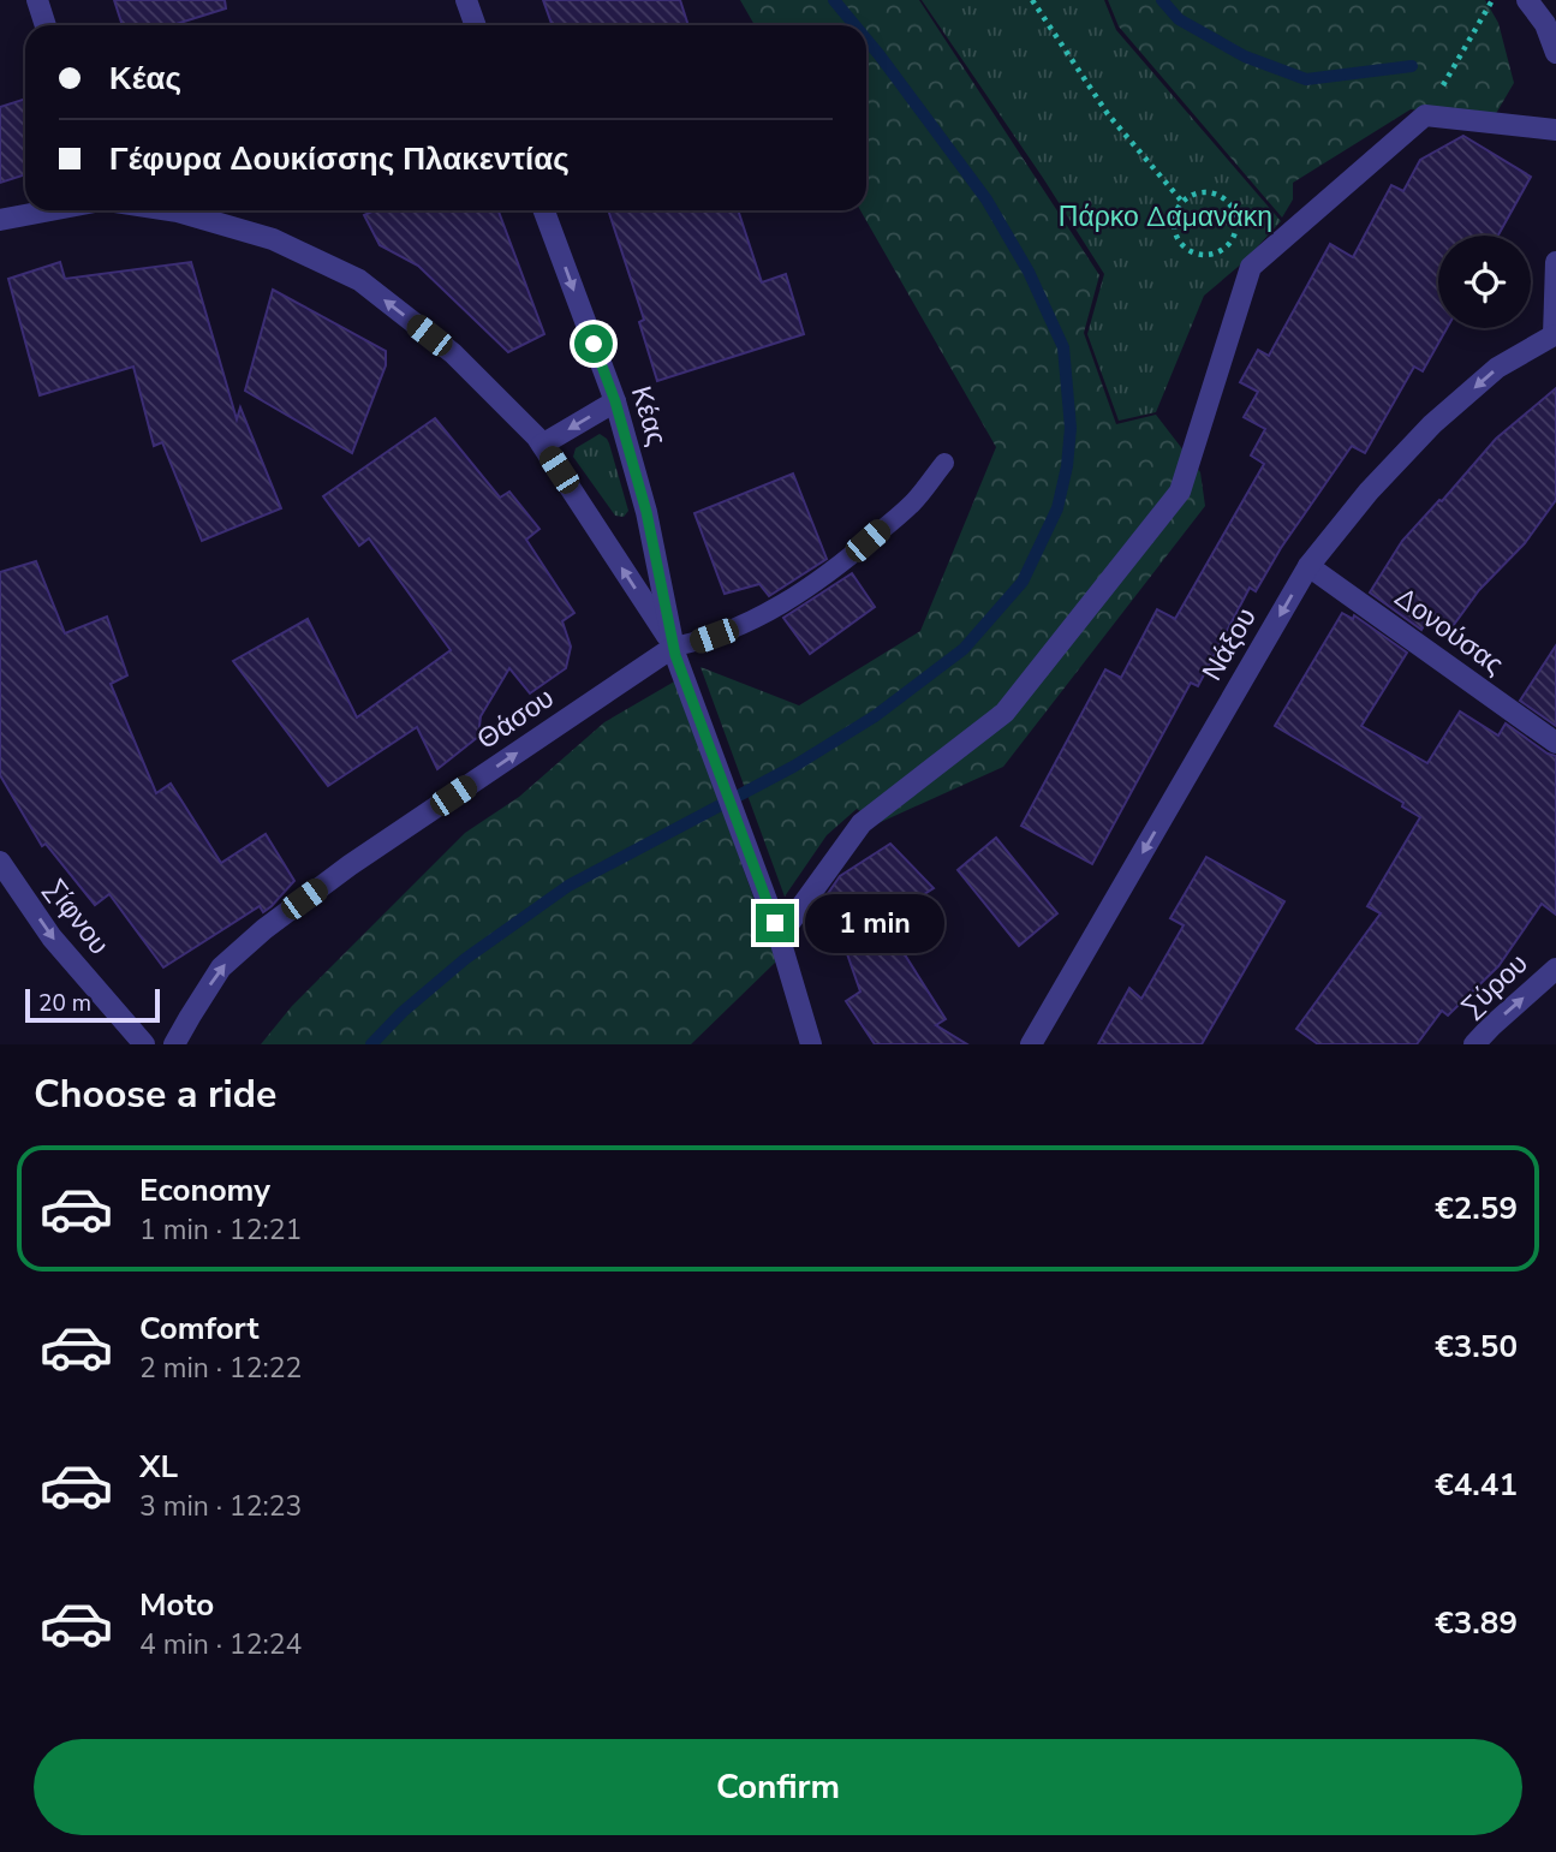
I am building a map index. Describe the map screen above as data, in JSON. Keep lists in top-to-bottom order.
{
  "streets": {
    "street": [
      "Κέας",
      "Δονούσας",
      "Νάξου",
      "Θάσου",
      "Σίφνου",
      "Σύρου"
    ]
  },
  "crossings": [
    ["Κέας", "Θάσου"],
    ["Δονούσας", "Νάξου"]
  ],
  "one_way": [
    "Κέας",
    "Θάσου",
    "Σίφνου",
    "Σύρου"
  ],
  "parks": ["Πάρκο Δαμανάκη"],
  "scale_bar": "20 m",
  "page": {
    "banner": ["Κέας", "Γέφυρα Δουκίσσης Πλακεντίας"],
    "bubble": "1 min",
    "scale": "20 m",
    "heading": "Choose a ride",
    "list": [
      {
        "name": "Economy",
        "note": "1 min · 12:21",
        "value": "€2.59"
      },
      {
        "name": "Comfort",
        "note": "2 min · 12:22",
        "value": "€3.50"
      },
      {
        "name": "XL",
        "note": "3 min · 12:23",
        "value": "€4.41"
      },
      {
        "name": "Moto",
        "note": "4 min · 12:24",
        "value": "€3.89"
      }
    ],
    "buttons": "Confirm"
  }
}
